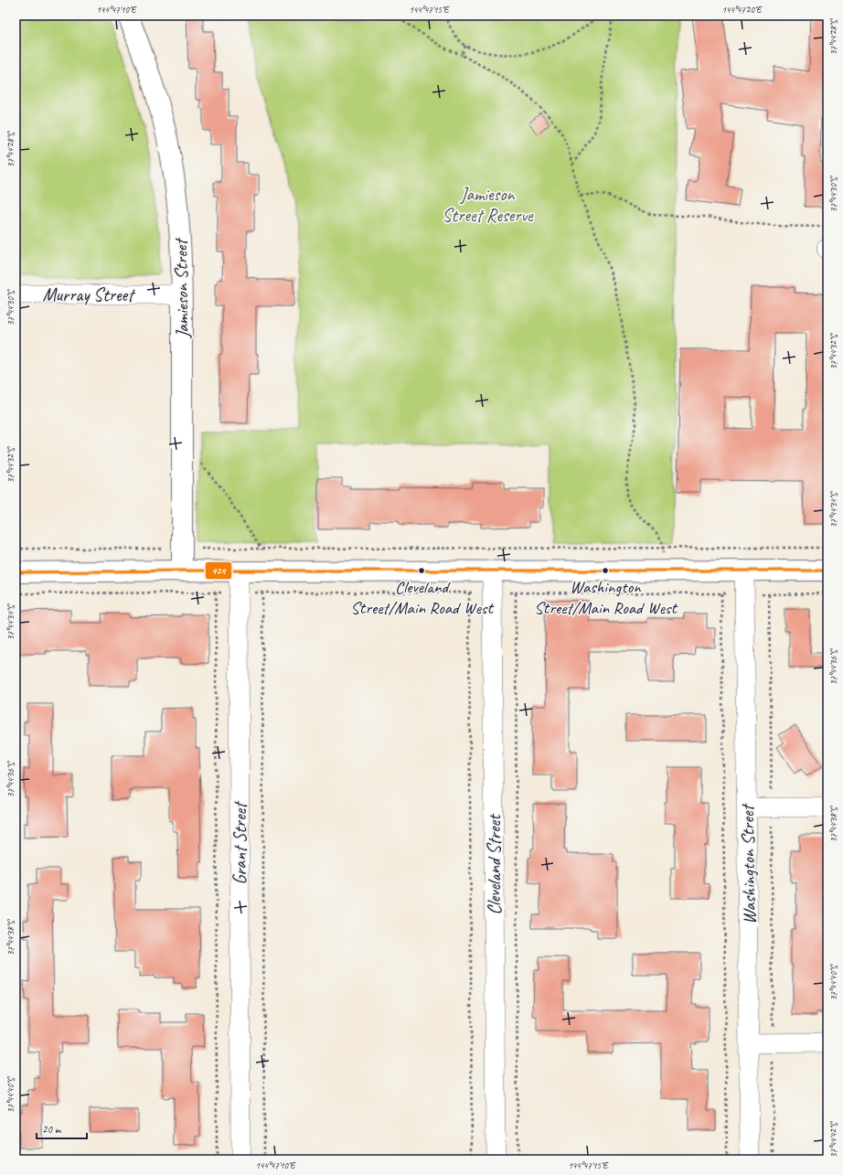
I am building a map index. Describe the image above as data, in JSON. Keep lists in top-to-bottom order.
{
  "streets": {
    "main road": ["Jamieson Street"],
    "street": [
      "Murray Street",
      "Grant Street",
      "Cleveland Street",
      "Washington Street"
    ]
  },
  "crossings": [
    ["Jamieson Street", "Murray Street"]
  ],
  "parks": ["Jamieson Street Reserve"],
  "places": ["Cleveland Street/Main Road West", "Washington Street/Main Road West"],
  "lines": ["transit line 424"],
  "scale_bar": "20 m",
  "coordinates": [
    "144°47'10\"E",
    "144°47'15\"E",
    "144°47'20\"E",
    "37°44'28\"S",
    "37°44'30\"S",
    "37°44'32\"S",
    "37°44'34\"S",
    "37°44'36\"S",
    "37°44'38\"S",
    "37°44'40\"S",
    "37°44'42\"S"
  ]
}
